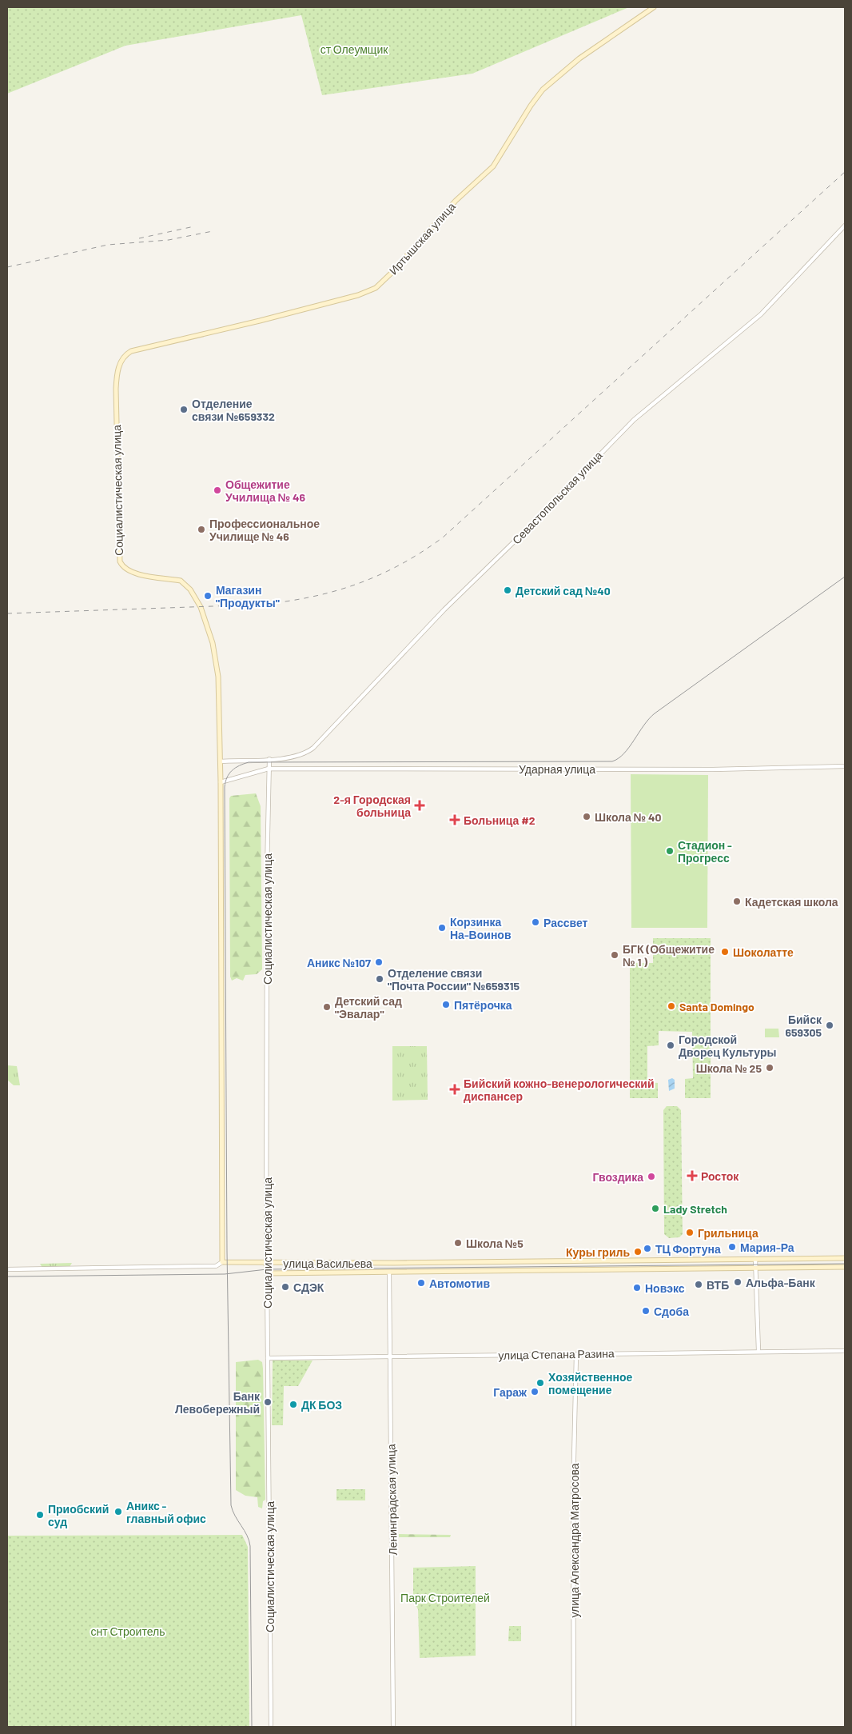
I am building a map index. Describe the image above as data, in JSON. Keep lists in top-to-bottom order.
{
  "streets": {
    "main road": ["Иртышская улица", "Социалистическая улица", "улица Васильева"],
    "street": [
      "Севастопольская улица",
      "Ударная улица",
      "улица Степана Разина",
      "Ленинградская улица",
      "улица Александра Матросова"
    ]
  },
  "crossings": [
    ["Иртышская улица", "Социалистическая улица"],
    ["Социалистическая улица", "Севастопольская улица"],
    ["Социалистическая улица", "Ударная улица"],
    ["Социалистическая улица", "улица Васильева"],
    ["Социалистическая улица", "улица Степана Разина"],
    ["улица Степана Разина", "Ленинградская улица"],
    ["улица Степана Разина", "улица Александра Матросова"]
  ],
  "parks": ["ст Олеумщик", "Парк Строителей", "снт Строитель"],
  "places": {
    "other": [
      "Отделение связи №659332",
      "Общежитие Училища № 46",
      "Профессиональное Училище № 46",
      "Детский сад №40",
      "Магазин \"Продукты\"",
      "Школа № 40",
      "Стадион - Прогресс",
      "Кадетская школа",
      "Рассвет",
      "Корзинка На-Воинов",
      "Шоколатте",
      "БГК (Общежитие № 1 )",
      "Аникс №107",
      "Отделение связи \"Почта России\" №659315",
      "Пятёрочка",
      "Santa Domingo",
      "Детский сад \"Эвалар\"",
      "Бийск 659305",
      "Городской Дворец Культуры",
      "Школа № 25",
      "Гвоздика",
      "Lady Stretch",
      "Грильница",
      "Школа №5",
      "Мария-Ра",
      "ТЦ Фортуна",
      "Куры гриль",
      "Альфа-Банк",
      "Автомотив",
      "ВТБ",
      "СДЭК",
      "Новэкс",
      "Сдоба",
      "Хозяйственное помещение",
      "Гараж",
      "Банк Левобережный",
      "ДК БОЗ",
      "Аникс - главный офис",
      "Приобский суд"
    ],
    "health": [
      "2-я Городская больница",
      "Больница #2",
      "Бийский кожно-венерологический диспансер",
      "Росток"
    ]
  }
}
